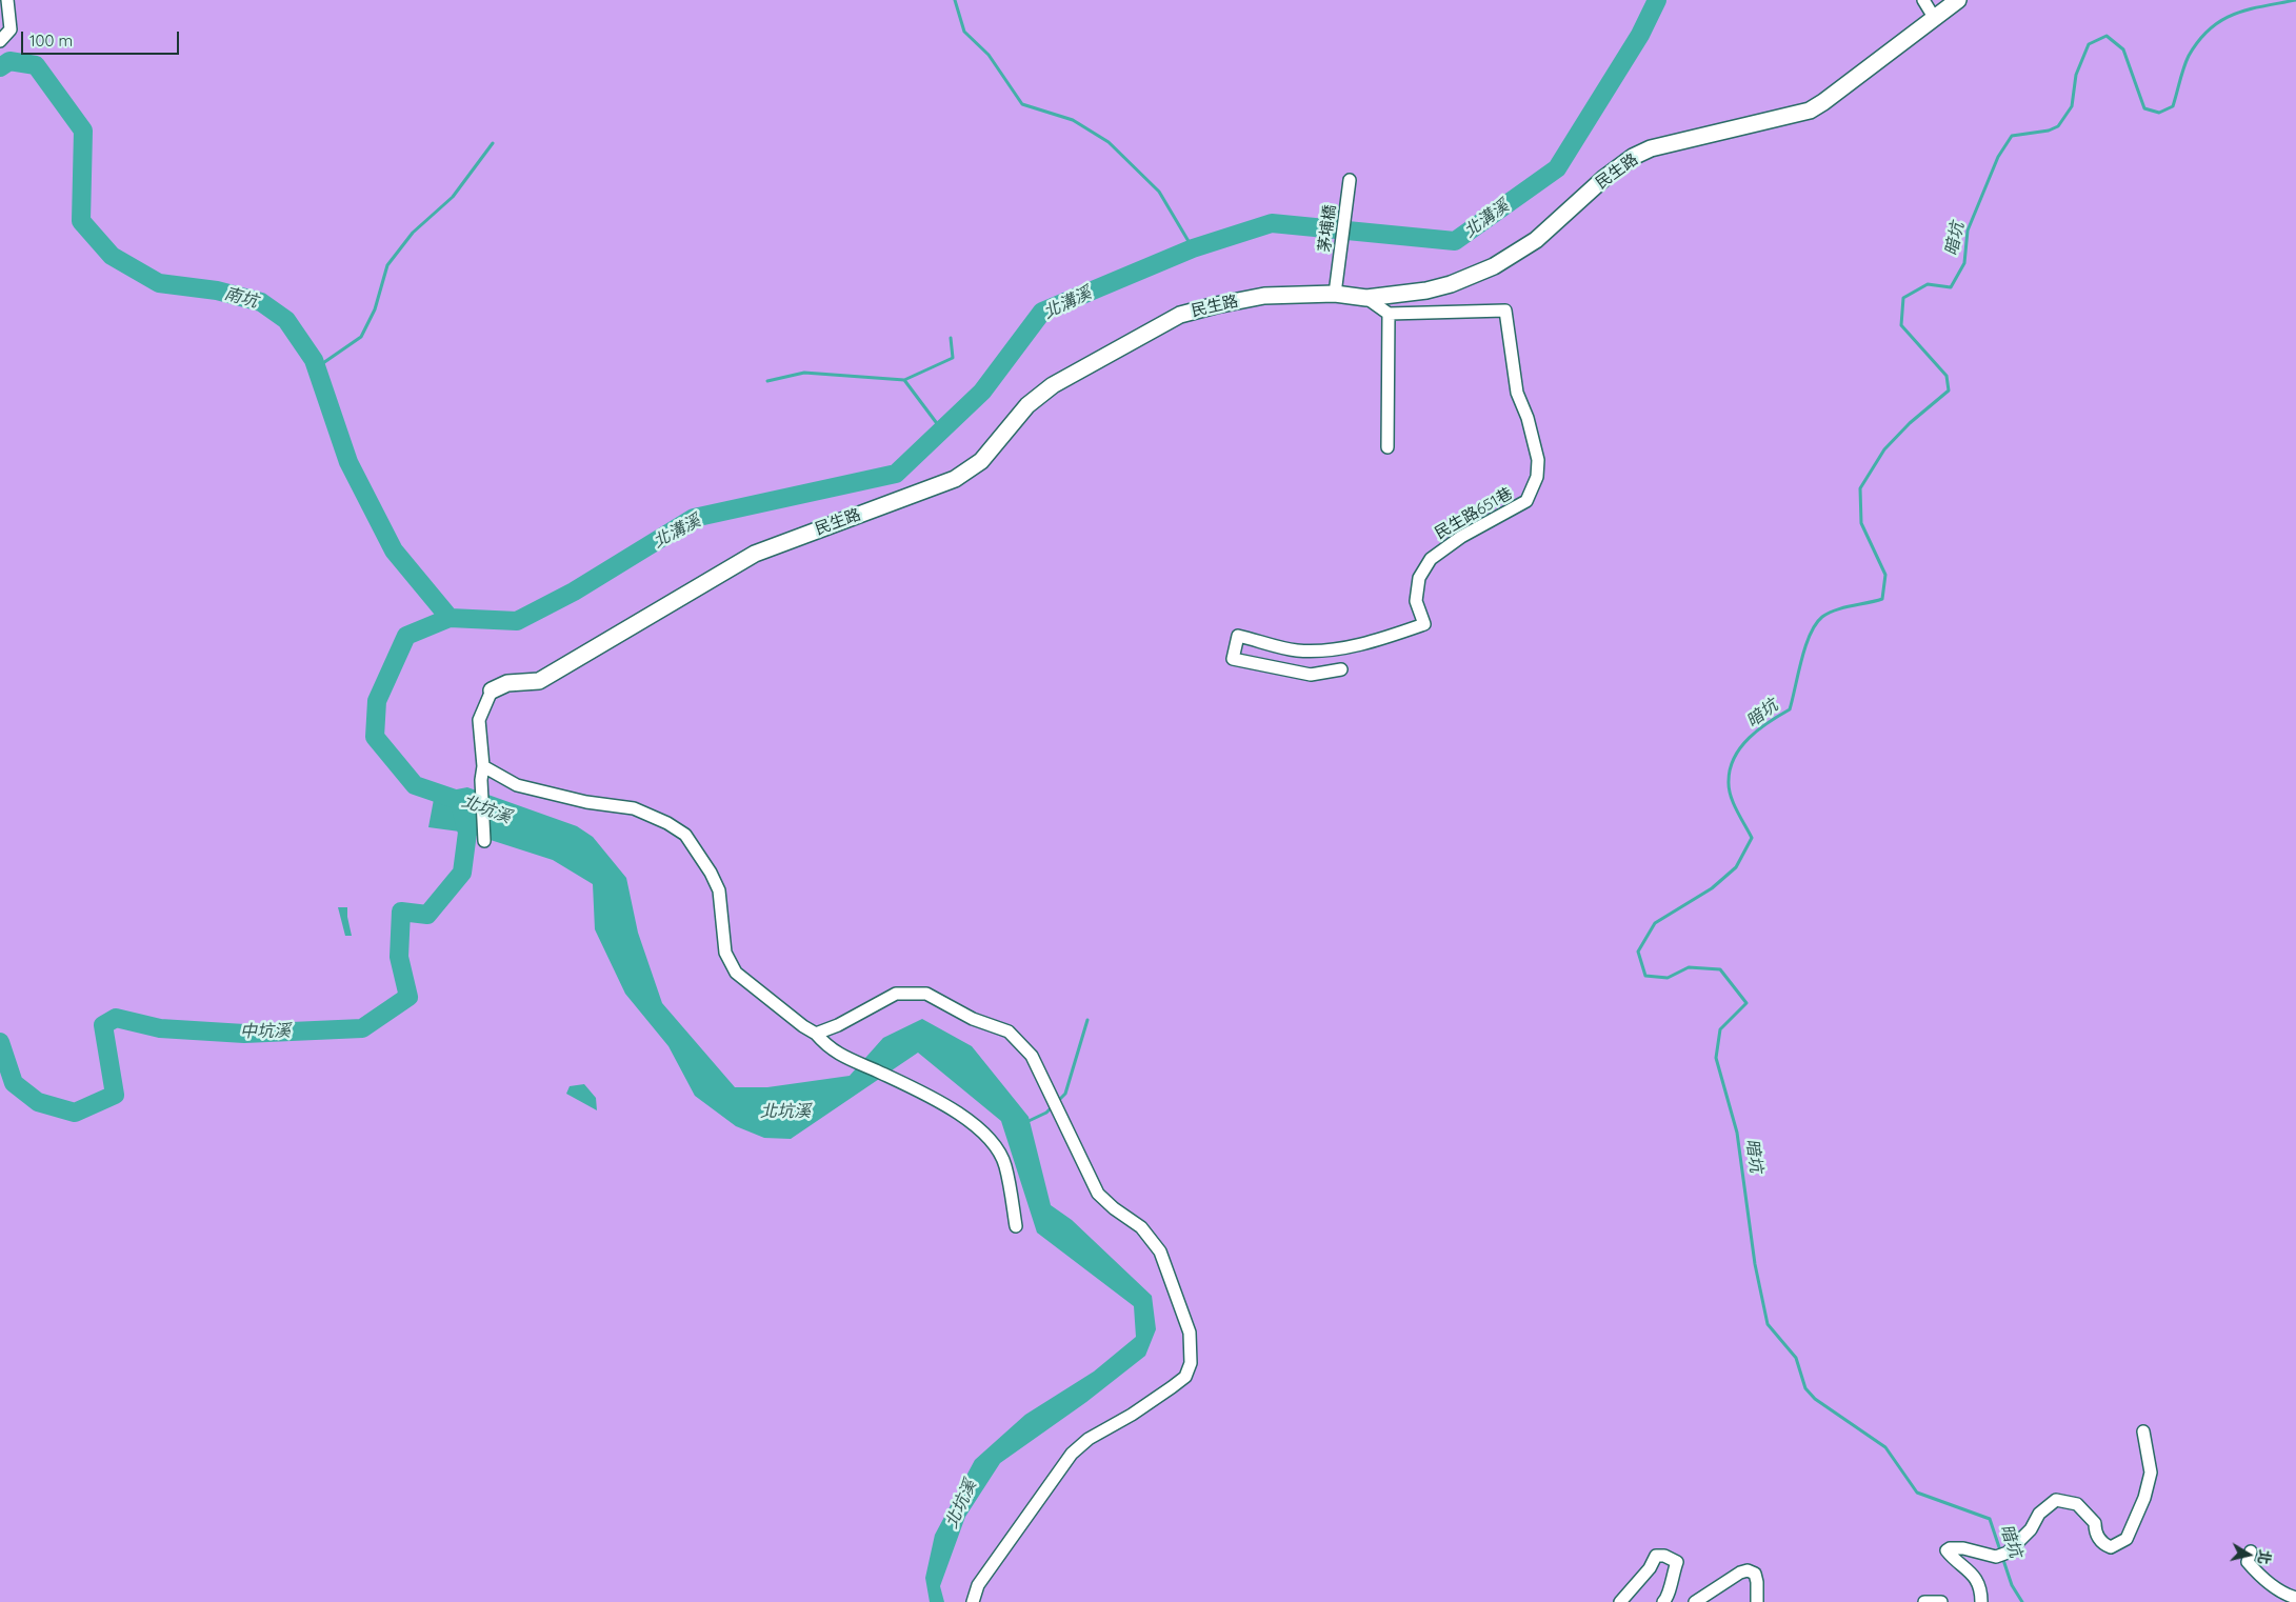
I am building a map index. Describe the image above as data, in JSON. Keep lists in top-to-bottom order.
{
  "streets": {
    "street": ["民生路", "茅埔橋", "民生路651巷"]
  },
  "crossings": [
    ["民生路", "茅埔橋"]
  ],
  "water": [
    "北溝溪",
    "暗坑",
    "南坑",
    "北坑溪",
    "中坑溪"
  ],
  "scale_bar": "100 m",
  "north": "right"
}
